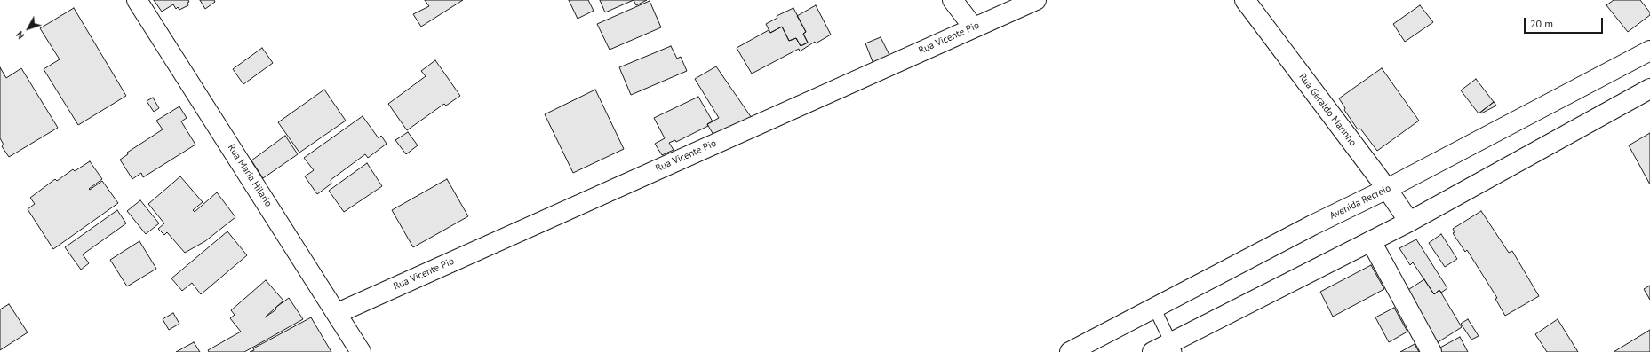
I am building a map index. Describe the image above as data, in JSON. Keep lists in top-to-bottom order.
{
  "streets": {
    "street": [
      "Rua Vicente Pio",
      "Rua Geraldo Marinho",
      "Rua Maria Hilario",
      "Avenida Recreio"
    ]
  },
  "crossings": [
    ["Rua Vicente Pio", "Rua Maria Hilario"],
    ["Rua Geraldo Marinho", "Avenida Recreio"]
  ],
  "scale_bar": "20 m",
  "north": "bottom left"
}
